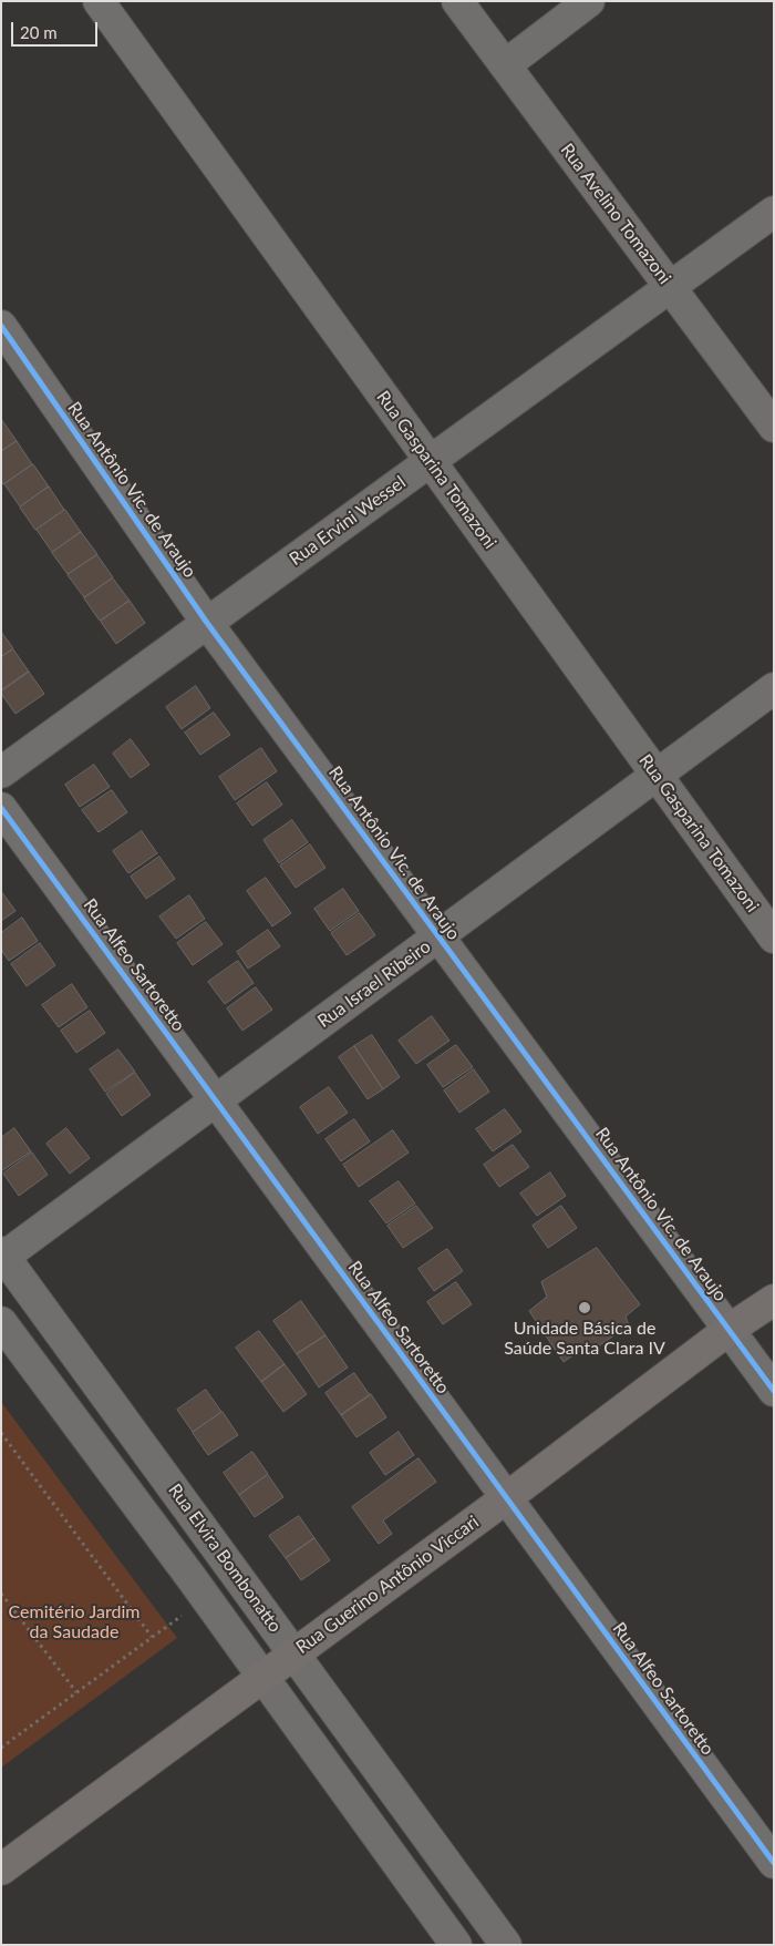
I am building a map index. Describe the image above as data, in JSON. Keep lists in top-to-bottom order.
{
  "streets": {
    "street": [
      "Rua Avelino Tomazoni",
      "Rua Gasparina Tomazoni",
      "Rua Antônio Vic. de Araujo",
      "Rua Ervini Wessel",
      "Rua Alfeo Sartoretto",
      "Rua Israel Ribeiro",
      "Rua Elvira Bombonatto",
      "Rua Guerino Antônio Viccari"
    ]
  },
  "crossings": [
    ["Rua Avelino Tomazoni", "Rua Ervini Wessel"],
    ["Rua Gasparina Tomazoni", "Rua Ervini Wessel"],
    ["Rua Gasparina Tomazoni", "Rua Israel Ribeiro"],
    ["Rua Antônio Vic. de Araujo", "Rua Ervini Wessel"],
    ["Rua Antônio Vic. de Araujo", "Rua Israel Ribeiro"],
    ["Rua Antônio Vic. de Araujo", "Rua Guerino Antônio Viccari"],
    ["Rua Alfeo Sartoretto", "Rua Israel Ribeiro"],
    ["Rua Alfeo Sartoretto", "Rua Guerino Antônio Viccari"],
    ["Rua Israel Ribeiro", "Rua Elvira Bombonatto"],
    ["Rua Elvira Bombonatto", "Rua Guerino Antônio Viccari"]
  ],
  "parks": ["Cemitério Jardim da Saudade"],
  "places": ["Unidade Básica de Saúde Santa Clara IV"],
  "scale_bar": "20 m"
}
